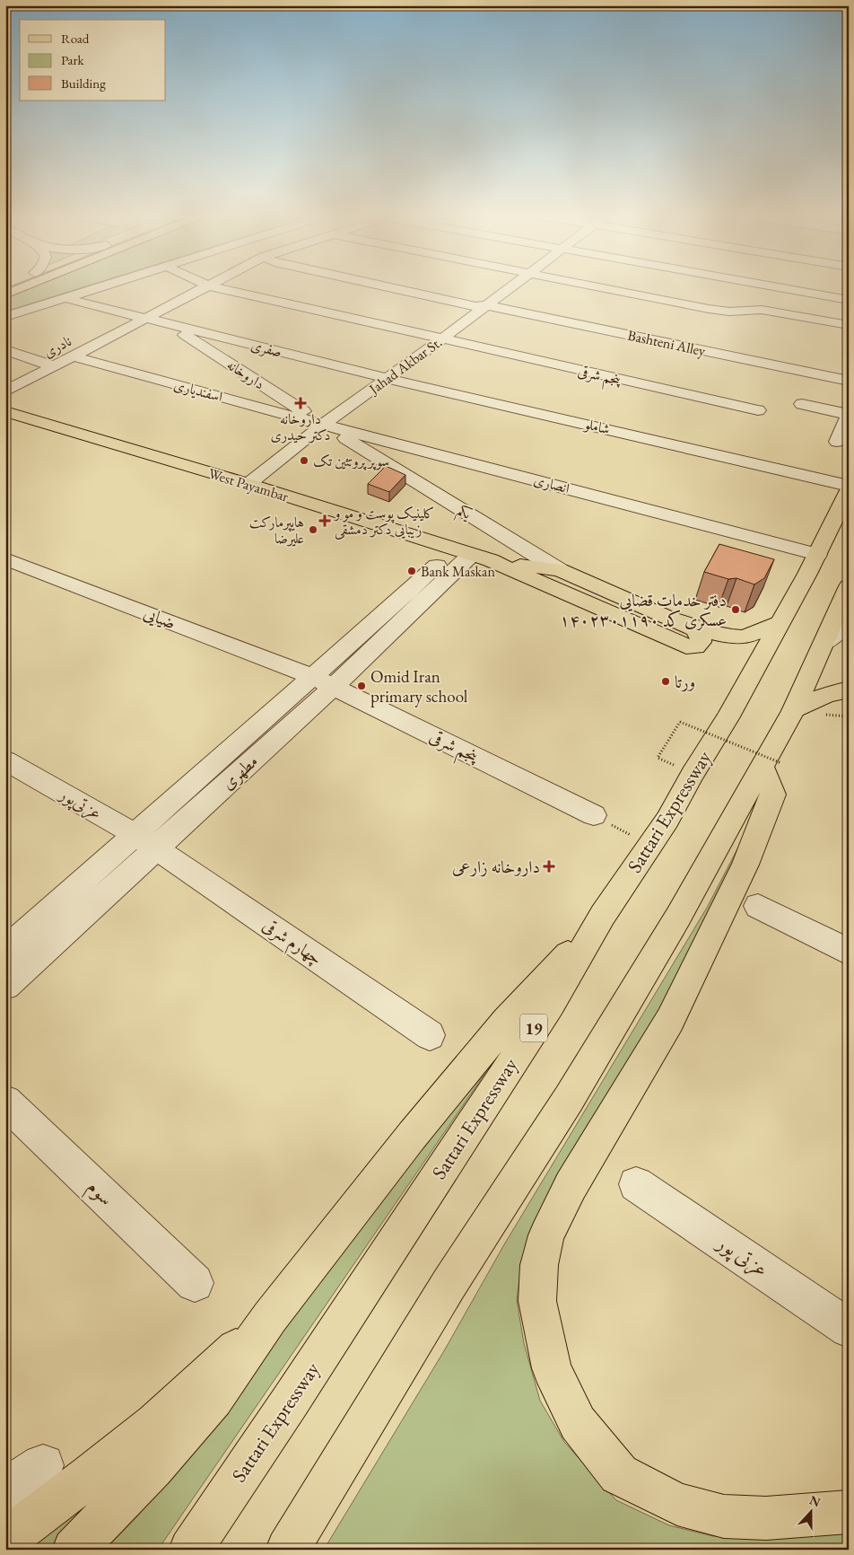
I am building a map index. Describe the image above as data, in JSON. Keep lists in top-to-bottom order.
{
  "streets": {
    "main road": ["West Payambar", "Sattari Expressway", "19"],
    "street": [
      "Bashteni Alley",
      "نادری",
      "صفری",
      "Jahad Akbar St.",
      "داروخانه",
      "پنجم شرقی",
      "اسفندیاری",
      "شاملو",
      "انصاری",
      "یکم",
      "ضیایی",
      "مطهری",
      "عزتی‌پور",
      "چهارم شرقی",
      "سوم",
      "عزتی پور"
    ]
  },
  "crossings": [
    ["Bashteni Alley", "Jahad Akbar St."],
    ["نادری", "صفری"],
    ["نادری", "اسفندیاری"],
    ["صفری", "Jahad Akbar St."],
    ["صفری", "داروخانه"],
    ["صفری", "شاملو"],
    ["Jahad Akbar St.", "داروخانه"],
    ["Jahad Akbar St.", "پنجم شرقی"],
    ["Jahad Akbar St.", "اسفندیاری"],
    ["Jahad Akbar St.", "شاملو"],
    ["Jahad Akbar St.", "انصاری"],
    ["Jahad Akbar St.", "West Payambar"],
    ["Jahad Akbar St.", "یکم"],
    ["داروخانه", "اسفندیاری"],
    ["داروخانه", "انصاری"],
    ["داروخانه", "یکم"],
    ["پنجم شرقی", "ضیایی"],
    ["پنجم شرقی", "مطهری"],
    ["اسفندیاری", "انصاری"],
    ["اسفندیاری", "یکم"],
    ["انصاری", "یکم"],
    ["انصاری", "Sattari Expressway"],
    ["West Payambar", "یکم"],
    ["West Payambar", "مطهری"],
    ["West Payambar", "Sattari Expressway"],
    ["ضیایی", "مطهری"],
    ["مطهری", "عزتی‌پور"],
    ["مطهری", "چهارم شرقی"],
    ["عزتی‌پور", "چهارم شرقی"]
  ],
  "places": {
    "health": ["داروخانه دکتر حیدری", "کلینیک پوست و مو و زیبایی دکتر دمشقی", "داروخانه زارعی"],
    "other": [
      "سوپر پروتئین تک",
      "هایپرمارکت علیرضا",
      "Bank Maskan",
      "دفتر خدمات قضایی عسکری کد ۱۴۰۲۳۰۱۱۹۰",
      "ورتا",
      "Omid Iran primary school"
    ]
  },
  "legend": ["Road", "Park", "Building"],
  "north": "top"
}
